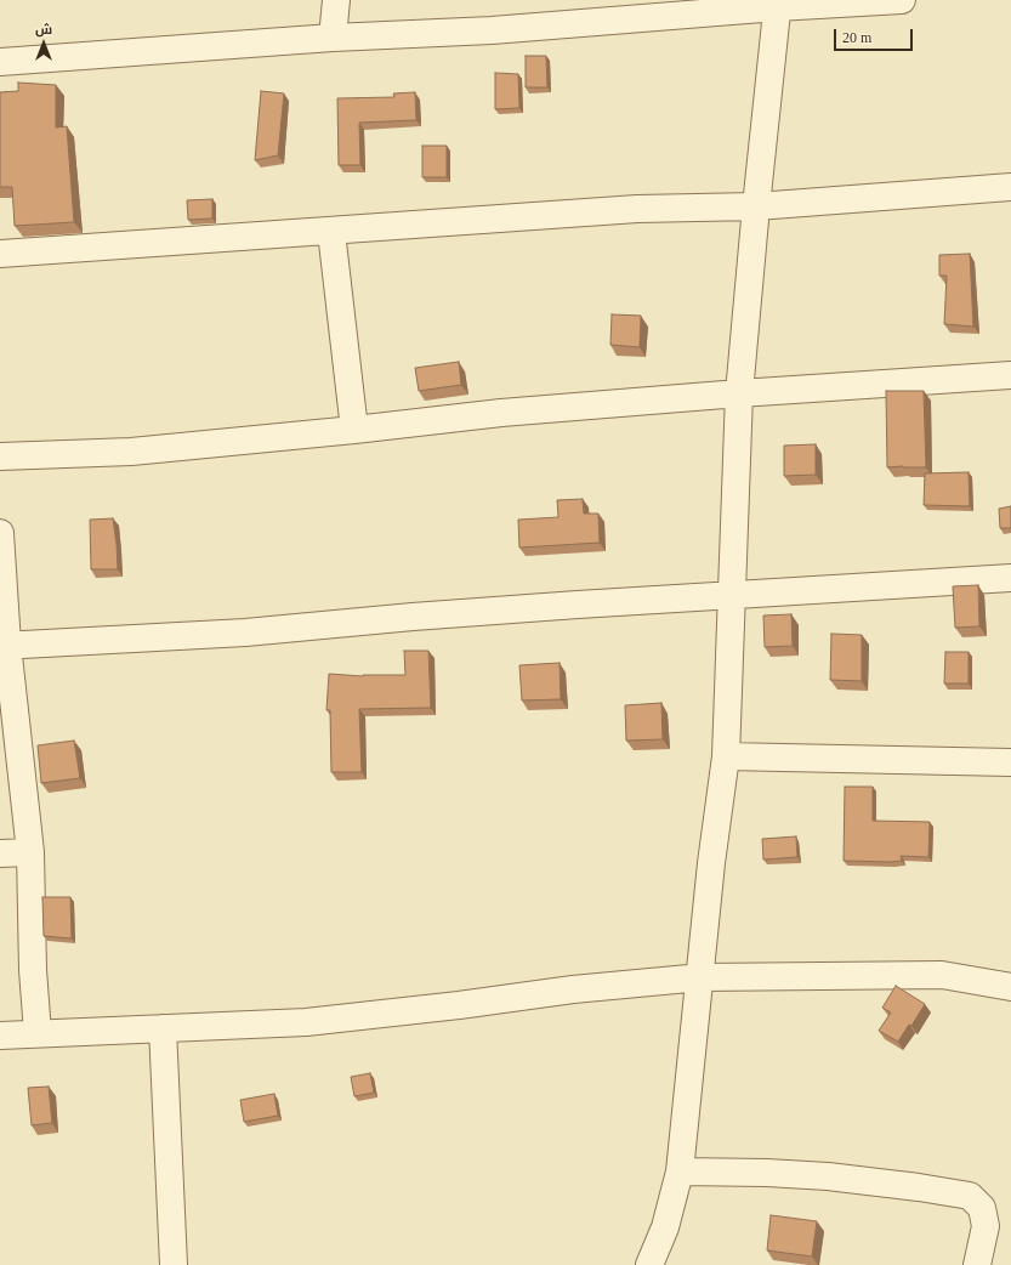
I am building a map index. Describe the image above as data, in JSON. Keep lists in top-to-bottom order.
{
  "scale_bar": "20 m",
  "north": "top"
}
